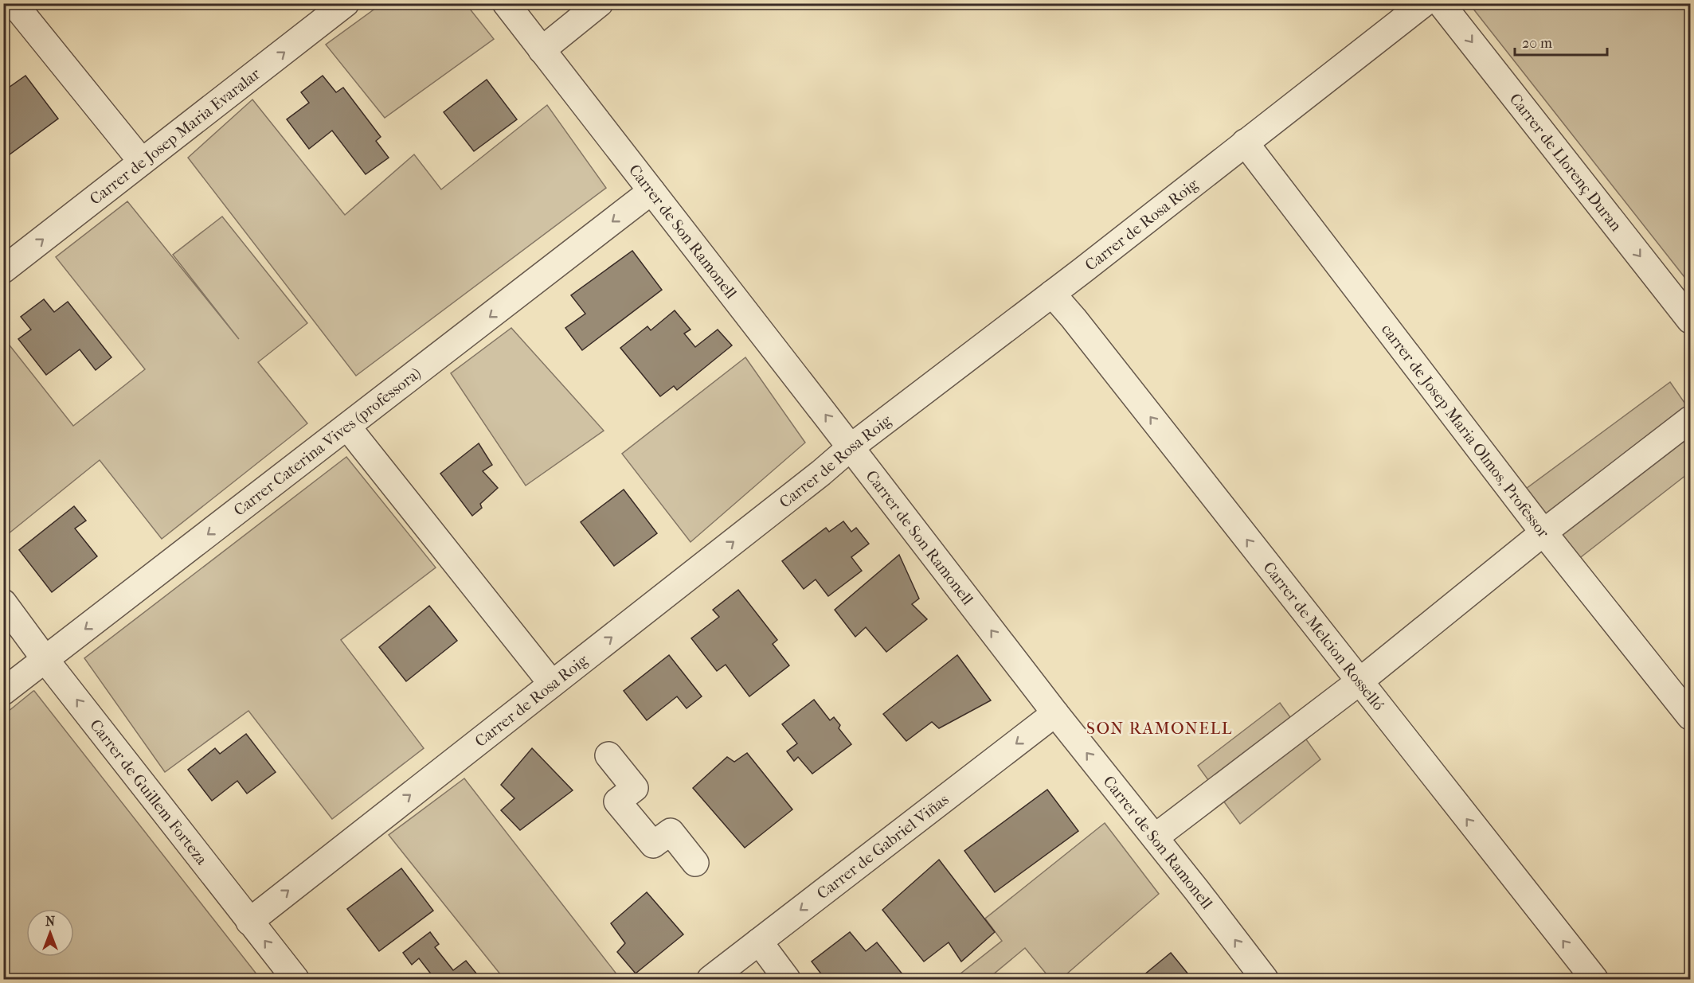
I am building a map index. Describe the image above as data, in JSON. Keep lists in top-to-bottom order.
{
  "streets": {
    "street": [
      "Carrer de Josep Maria Evaralar",
      "Carrer de Llorenç Duran",
      "Carrer de Rosa Roig",
      "Carrer de Son Ramonell",
      "carrer de Josep Maria Olmos, Professor",
      "Carrer Caterina Vives (professora)",
      "Carrer de Melcion Rosselló",
      "Carrer de Guillem Forteza",
      "Carrer de Gabriel Viñas"
    ]
  },
  "crossings": [
    ["Carrer de Rosa Roig", "Carrer de Son Ramonell"],
    ["Carrer de Rosa Roig", "carrer de Josep Maria Olmos, Professor"],
    ["Carrer de Rosa Roig", "Carrer de Melcion Rosselló"],
    ["Carrer de Rosa Roig", "Carrer de Guillem Forteza"],
    ["Carrer de Son Ramonell", "Carrer Caterina Vives (professora)"],
    ["Carrer de Son Ramonell", "Carrer de Gabriel Viñas"],
    ["Carrer Caterina Vives (professora)", "Carrer de Guillem Forteza"]
  ],
  "one_way": [
    "Carrer de Josep Maria Evaralar",
    "Carrer de Llorenç Duran",
    "Carrer de Rosa Roig",
    "Carrer de Son Ramonell",
    "Carrer Caterina Vives (professora)",
    "Carrer de Melcion Rosselló",
    "Carrer de Guillem Forteza",
    "Carrer de Gabriel Viñas"
  ],
  "districts": ["SON RAMONELL"],
  "scale_bar": "20 m",
  "north": "top"
}
